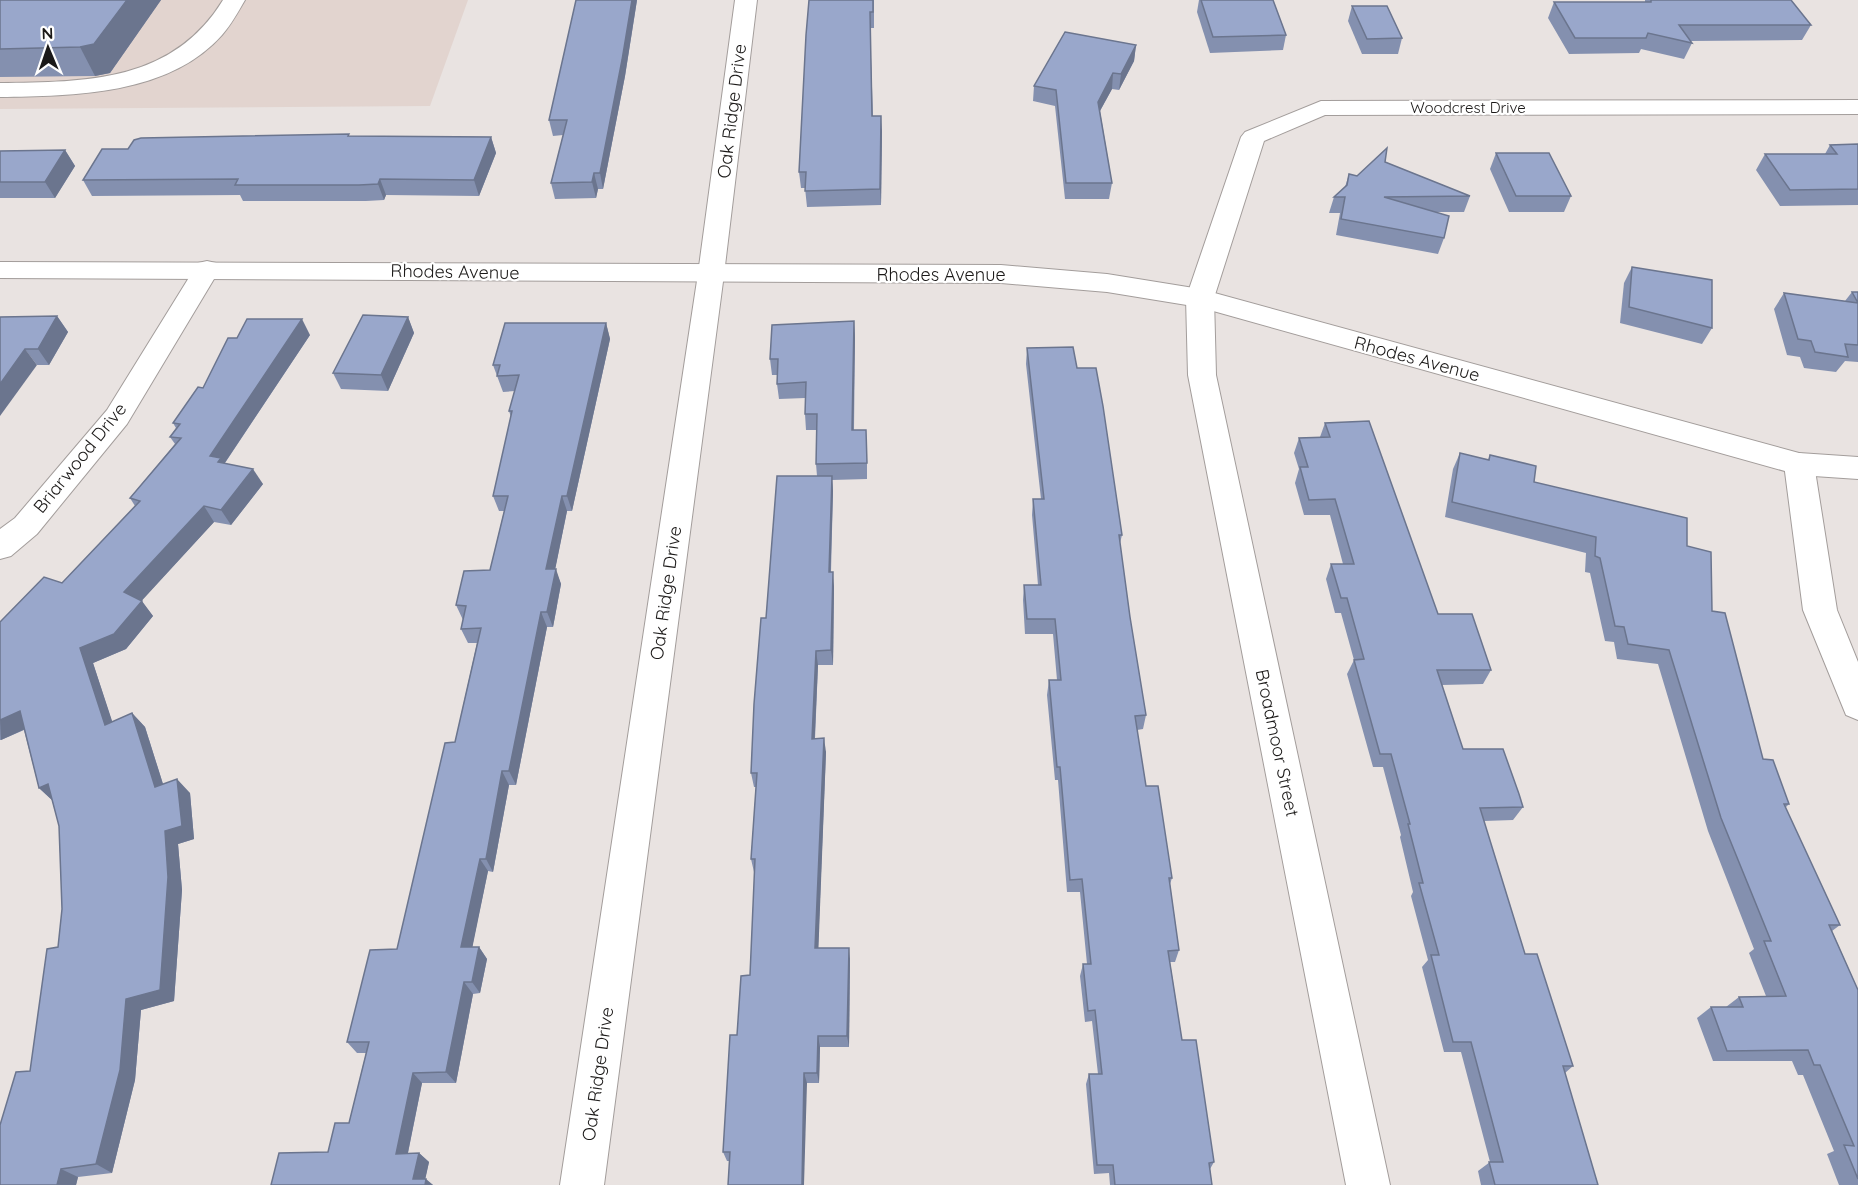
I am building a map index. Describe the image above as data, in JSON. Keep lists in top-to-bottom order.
{
  "streets": {
    "street": [
      "Woodcrest Drive",
      "Oak Ridge Drive",
      "Rhodes Avenue",
      "Briarwood Drive",
      "Broadmoor Street"
    ]
  },
  "crossings": [
    ["Woodcrest Drive", "Rhodes Avenue"],
    ["Woodcrest Drive", "Broadmoor Street"],
    ["Oak Ridge Drive", "Rhodes Avenue"],
    ["Rhodes Avenue", "Briarwood Drive"],
    ["Rhodes Avenue", "Broadmoor Street"]
  ],
  "north": "top"
}
